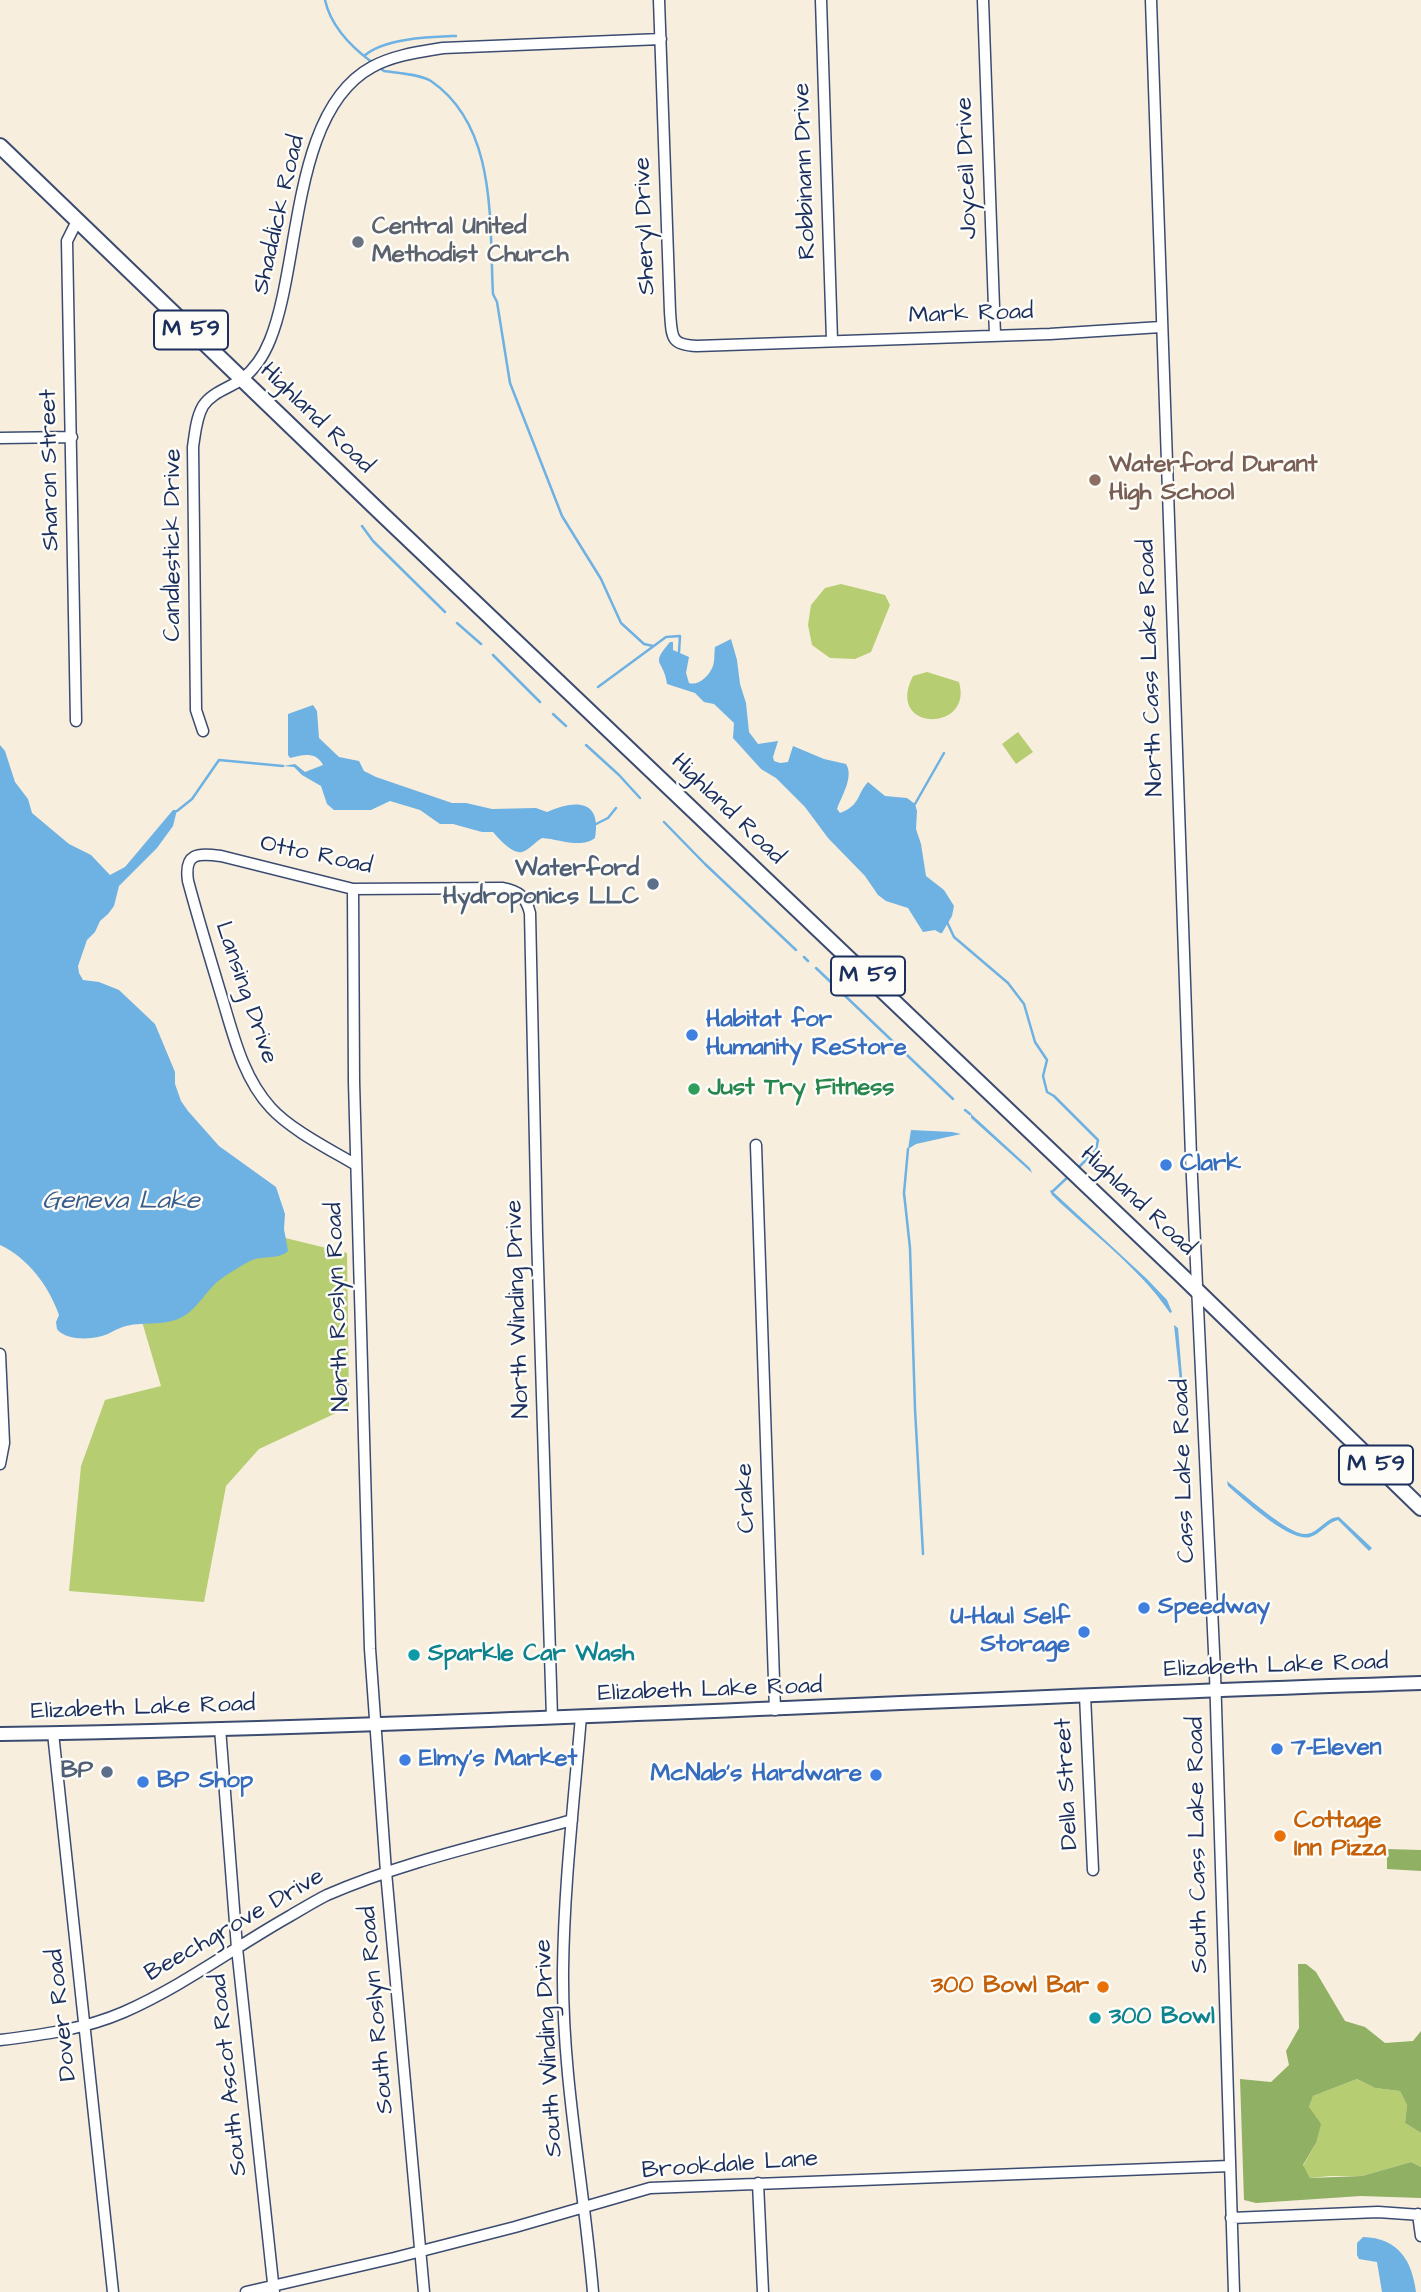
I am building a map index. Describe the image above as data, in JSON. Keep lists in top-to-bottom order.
{
  "streets": {
    "highway": ["M 59", "Highland Road"],
    "main road": ["Elizabeth Lake Road"],
    "street": [
      "Joyceil Drive",
      "Robbinann Drive",
      "Shaddick Road",
      "Sheryl Drive",
      "Mark Road",
      "Sharon Street",
      "Candlestick Drive",
      "North Cass Lake Road",
      "Otto Road",
      "Lansing Drive",
      "North Roslyn Road",
      "North Winding Drive",
      "Cass Lake Road",
      "Crake",
      "Della Street",
      "South Cass Lake Road",
      "Beechgrove Drive",
      "South Roslyn Road",
      "Dover Road",
      "South Winding Drive",
      "South Ascot Road",
      "Brookdale Lane"
    ]
  },
  "crossings": [
    ["Joyceil Drive", "Mark Road"],
    ["Robbinann Drive", "Mark Road"],
    ["Shaddick Road", "Sheryl Drive"],
    ["Shaddick Road", "Highland Road"],
    ["Shaddick Road", "Candlestick Drive"],
    ["Sheryl Drive", "Mark Road"],
    ["Mark Road", "North Cass Lake Road"],
    ["Highland Road", "Sharon Street"],
    ["Highland Road", "Candlestick Drive"],
    ["Highland Road", "North Cass Lake Road"],
    ["Highland Road", "Cass Lake Road"],
    ["North Cass Lake Road", "Cass Lake Road"],
    ["Otto Road", "Lansing Drive"],
    ["Otto Road", "North Roslyn Road"],
    ["Otto Road", "North Winding Drive"],
    ["Lansing Drive", "North Roslyn Road"],
    ["North Roslyn Road", "Elizabeth Lake Road"],
    ["North Roslyn Road", "South Roslyn Road"],
    ["North Winding Drive", "Elizabeth Lake Road"],
    ["Cass Lake Road", "Elizabeth Lake Road"],
    ["Cass Lake Road", "South Cass Lake Road"],
    ["Crake", "Elizabeth Lake Road"],
    ["Elizabeth Lake Road", "Della Street"],
    ["Elizabeth Lake Road", "South Cass Lake Road"],
    ["Elizabeth Lake Road", "South Roslyn Road"],
    ["Elizabeth Lake Road", "Dover Road"],
    ["Elizabeth Lake Road", "South Winding Drive"],
    ["Elizabeth Lake Road", "South Ascot Road"],
    ["South Cass Lake Road", "Brookdale Lane"],
    ["Beechgrove Drive", "South Roslyn Road"],
    ["Beechgrove Drive", "Dover Road"],
    ["Beechgrove Drive", "South Winding Drive"],
    ["Beechgrove Drive", "South Ascot Road"],
    ["South Roslyn Road", "Brookdale Lane"],
    ["South Winding Drive", "Brookdale Lane"],
    ["South Ascot Road", "Brookdale Lane"]
  ],
  "water": ["Geneva Lake"],
  "places": [
    "Central United Methodist Church",
    "Waterford Durant High School",
    "Waterford Hydroponics LLC",
    "Habitat for Humanity ReStore",
    "Just Try Fitness",
    "Clark",
    "Speedway",
    "U-Haul Self Storage",
    "Sparkle Car Wash",
    "7-Eleven",
    "Elmy's Market",
    "BP",
    "McNab's Hardware",
    "BP Shop",
    "Cottage Inn Pizza",
    "300 Bowl Bar",
    "300 Bowl"
  ]
}
